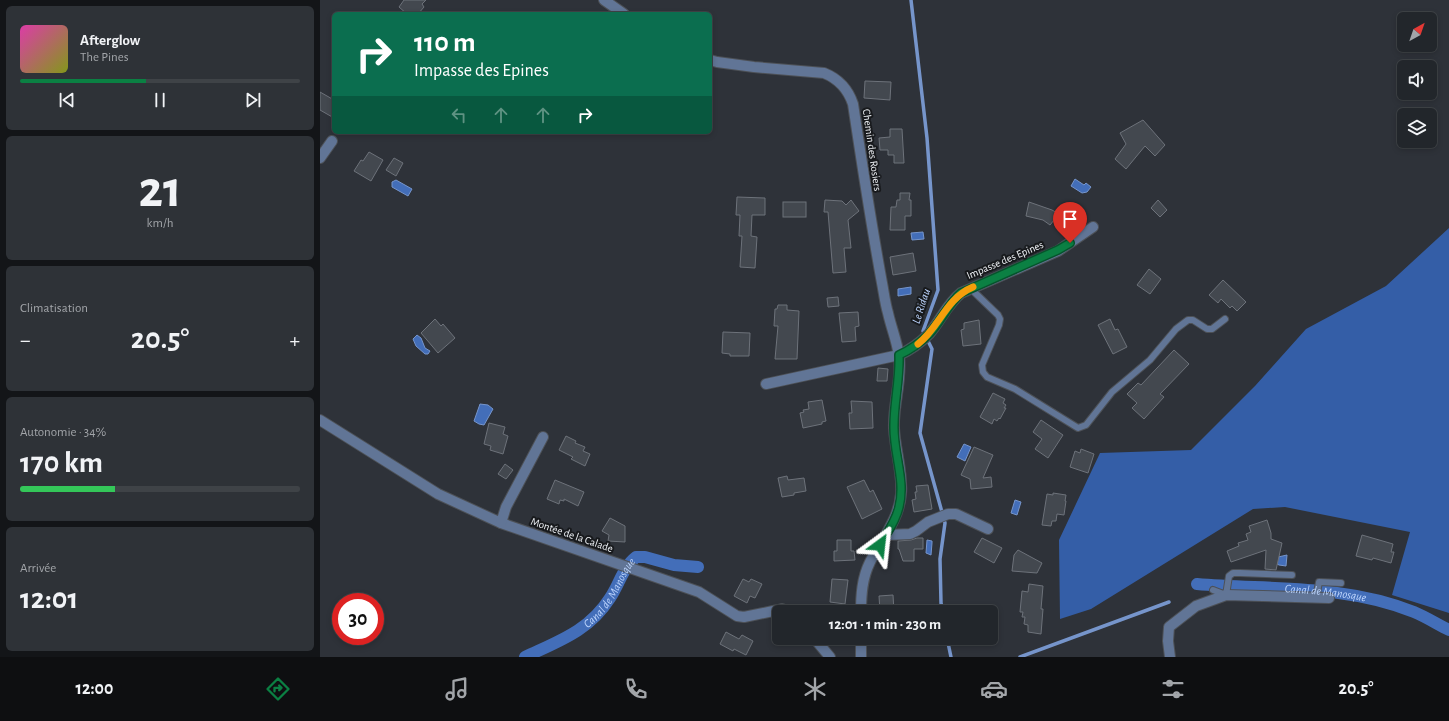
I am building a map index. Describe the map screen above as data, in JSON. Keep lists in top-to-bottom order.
{
  "streets": {
    "street": ["Chemin des Rosiers", "Impasse des Epines", "Montée de la Calade"]
  },
  "crossings": [
    ["Chemin des Rosiers", "Impasse des Epines"]
  ],
  "water": ["Le Ridau", "Canal de Manosque"],
  "north": "top right",
  "page": {
    "turn": ["110 m", "Impasse des Epines"],
    "song": ["Afterglow", "The Pines"],
    "tile": [
      ["21", "km/h"],
      "Climatisation",
      ["Autonomie · 34%", "170 km"],
      ["Arrivée", "12:01"]
    ],
    "heat": ["−", "20.5°", "+"],
    "limit": "30",
    "trip": "12:01 · 1 min · 230 m",
    "tabs": ["12:00", "20.5°"]
  }
}
